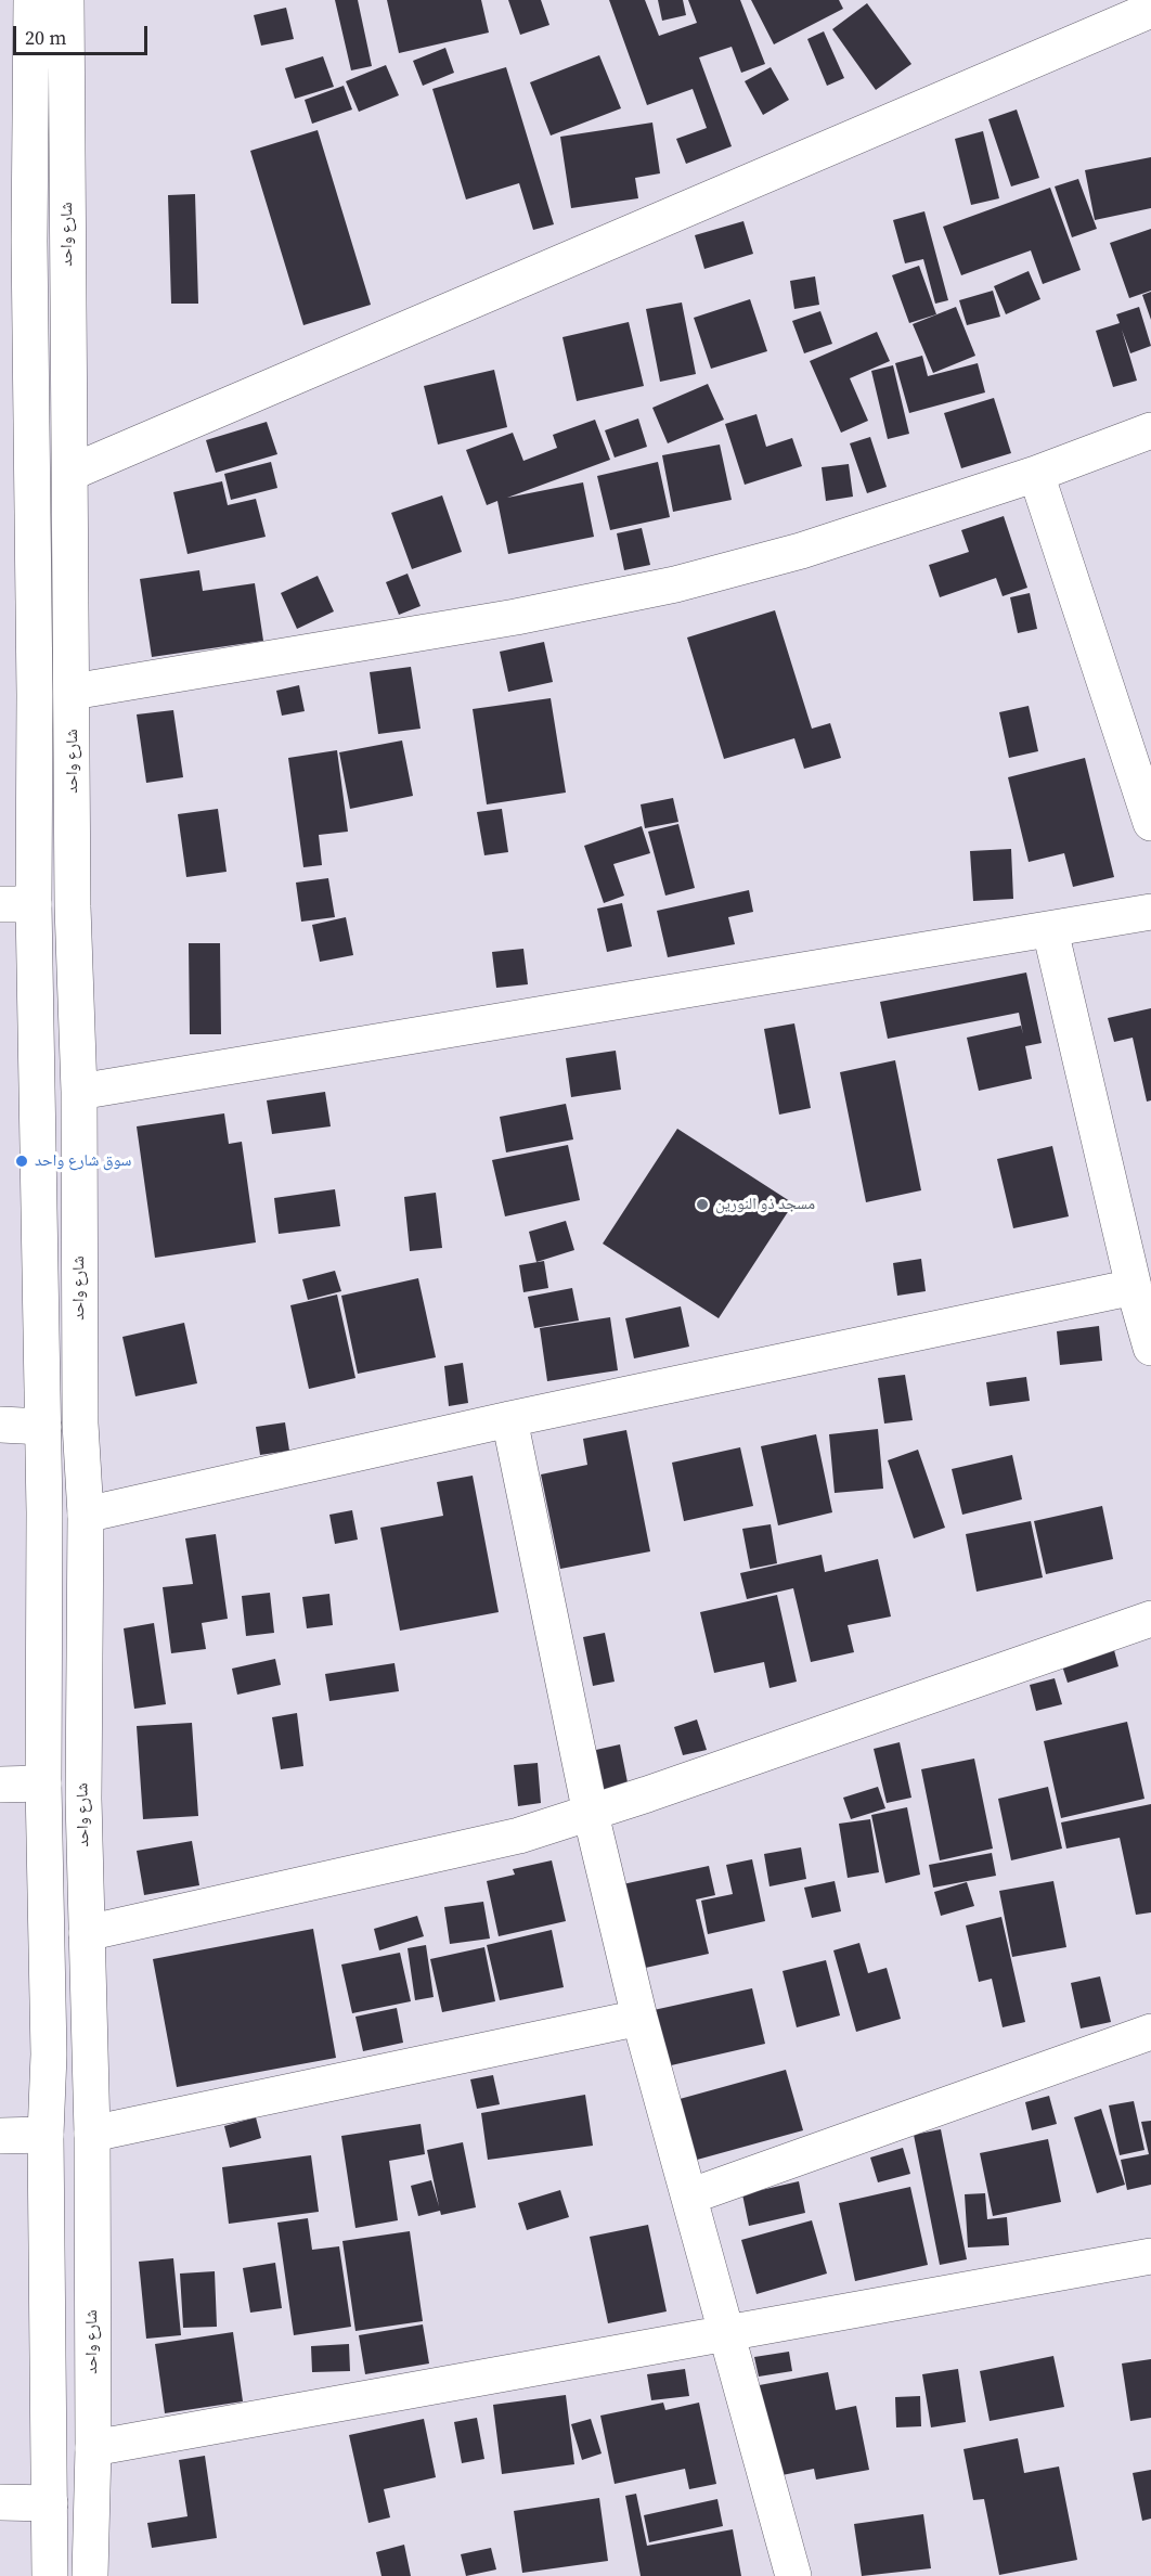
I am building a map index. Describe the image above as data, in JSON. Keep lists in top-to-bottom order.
{
  "streets": {
    "street": ["شارع واحد"]
  },
  "places": ["سوق شارع واحد", "مسجد ذو النورين"],
  "scale_bar": "20 m"
}
